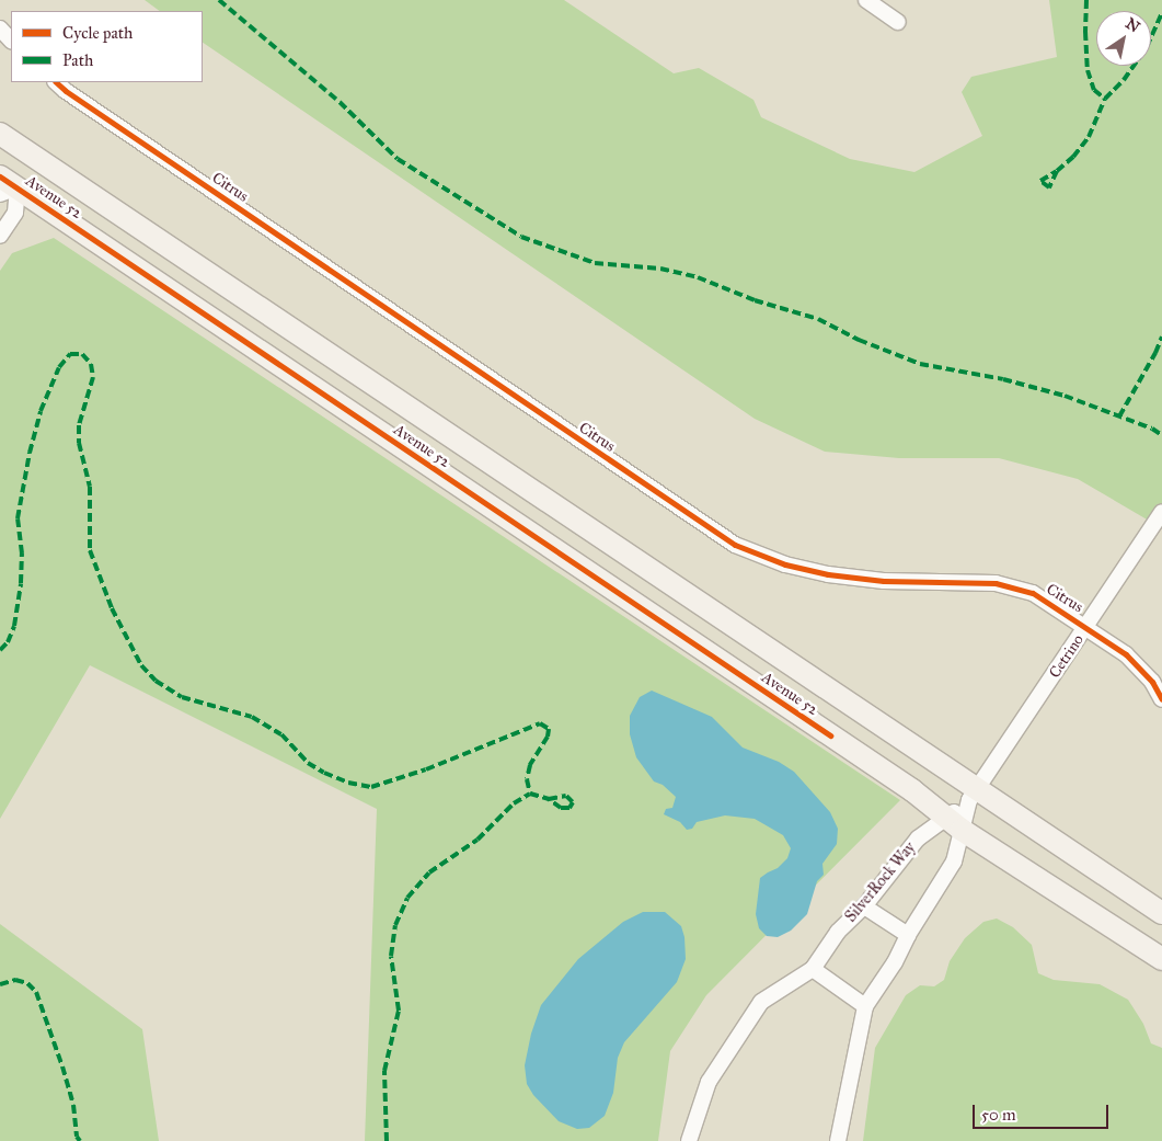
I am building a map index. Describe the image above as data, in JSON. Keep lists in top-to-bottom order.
{
  "streets": {
    "main road": ["Avenue 52"],
    "street": ["Citrus", "Cetrino", "SilverRock Way"]
  },
  "crossings": [
    ["Citrus", "Cetrino"],
    ["Avenue 52", "Cetrino"],
    ["Avenue 52", "SilverRock Way"],
    ["Cetrino", "SilverRock Way"]
  ],
  "legend": ["Cycle path", "Path"],
  "scale_bar": "50 m",
  "north": "top right"
}
